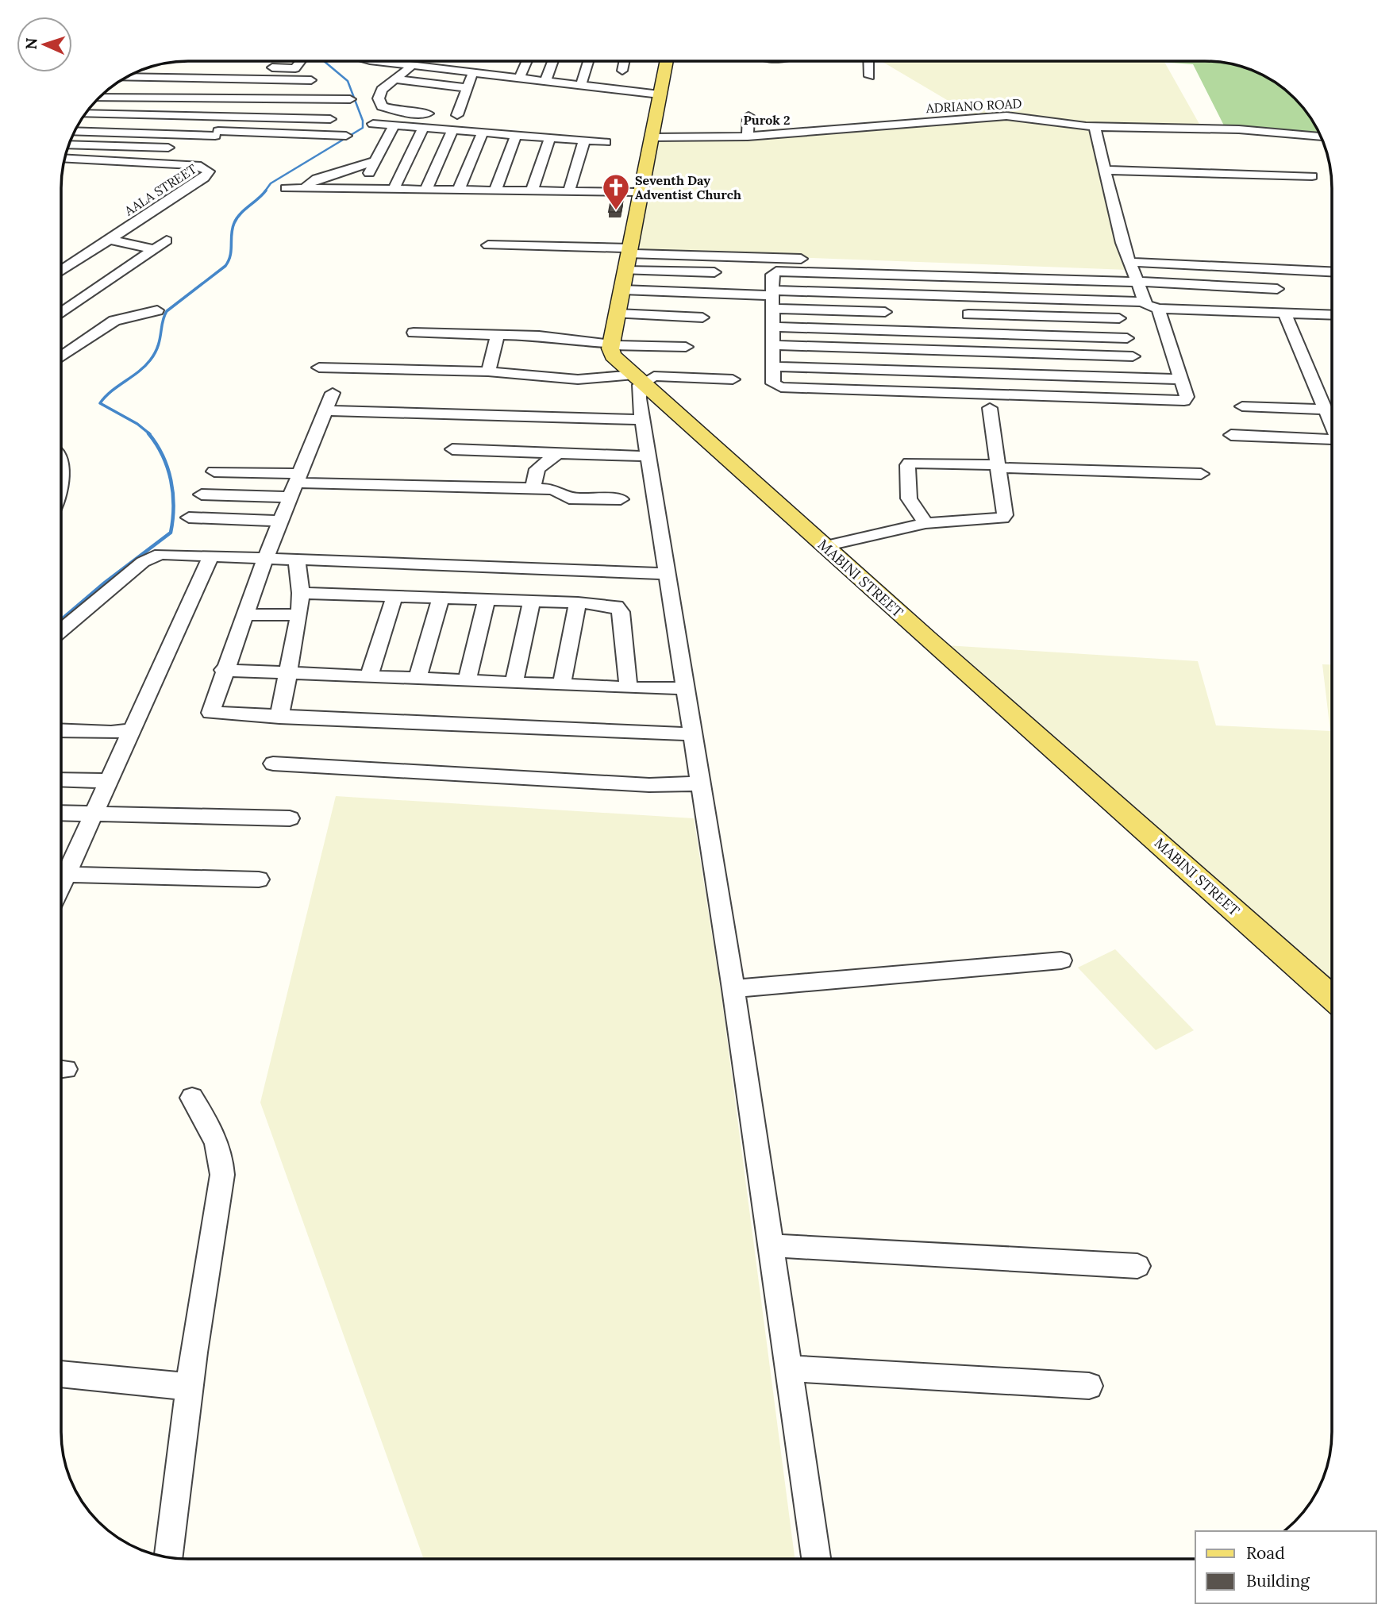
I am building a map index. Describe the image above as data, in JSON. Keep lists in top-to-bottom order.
{
  "streets": {
    "main road": ["MABINI STREET"],
    "street": ["ADRIANO ROAD", "AALA STREET"]
  },
  "districts": ["Purok 2"],
  "places": {
    "church": ["Seventh Day Adventist Church"]
  },
  "legend": ["Road", "Building"],
  "north": "left"
}
